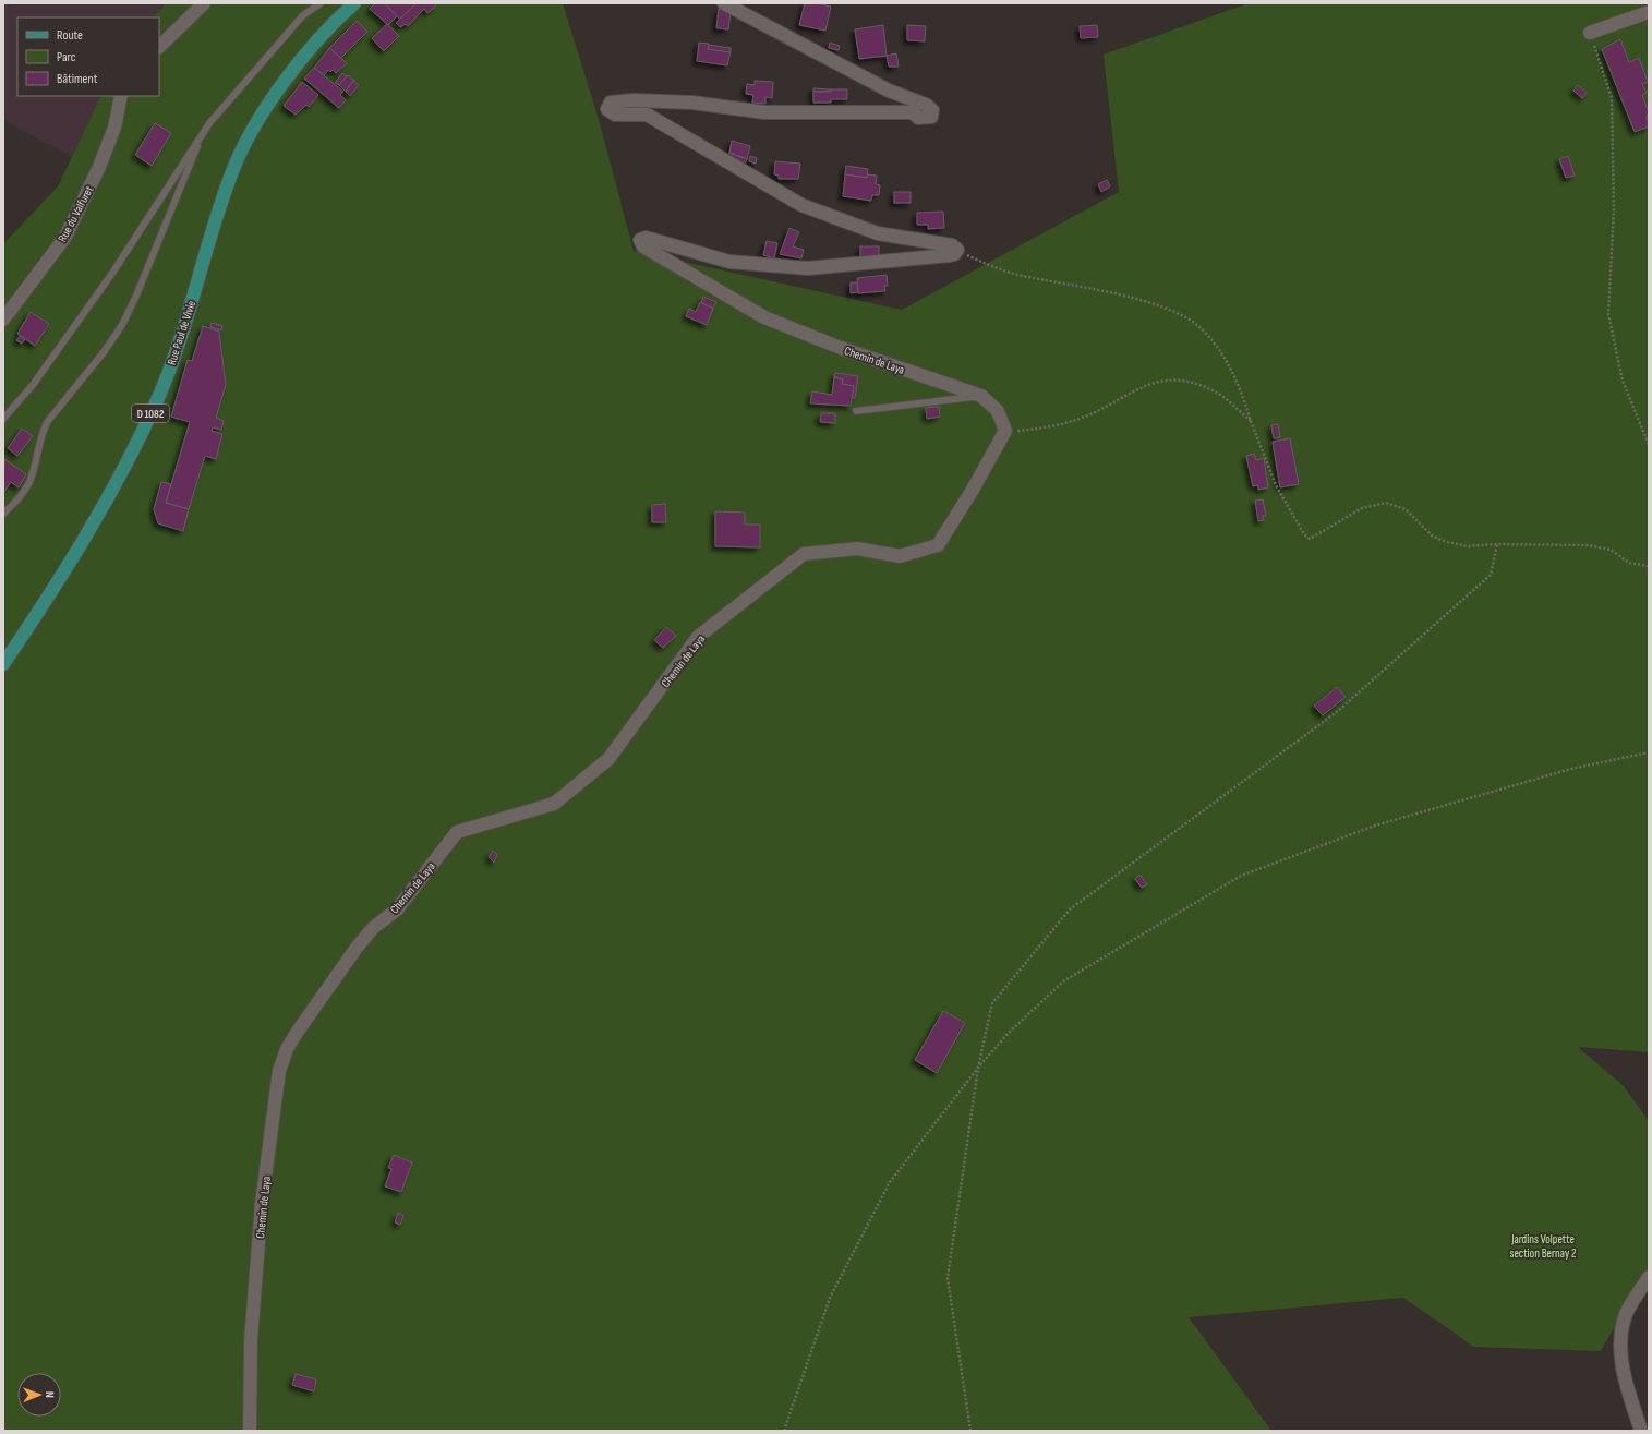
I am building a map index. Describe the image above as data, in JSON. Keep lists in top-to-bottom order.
{
  "streets": {
    "main road": ["Rue Paul de Vivie", "D 1082"],
    "street": ["Rue du Valfuret", "Chemin de Laya"]
  },
  "parks": ["Jardins Volpette section Bernay 2"],
  "legend": ["Route", "Parc", "Bâtiment"],
  "north": "right"
}
